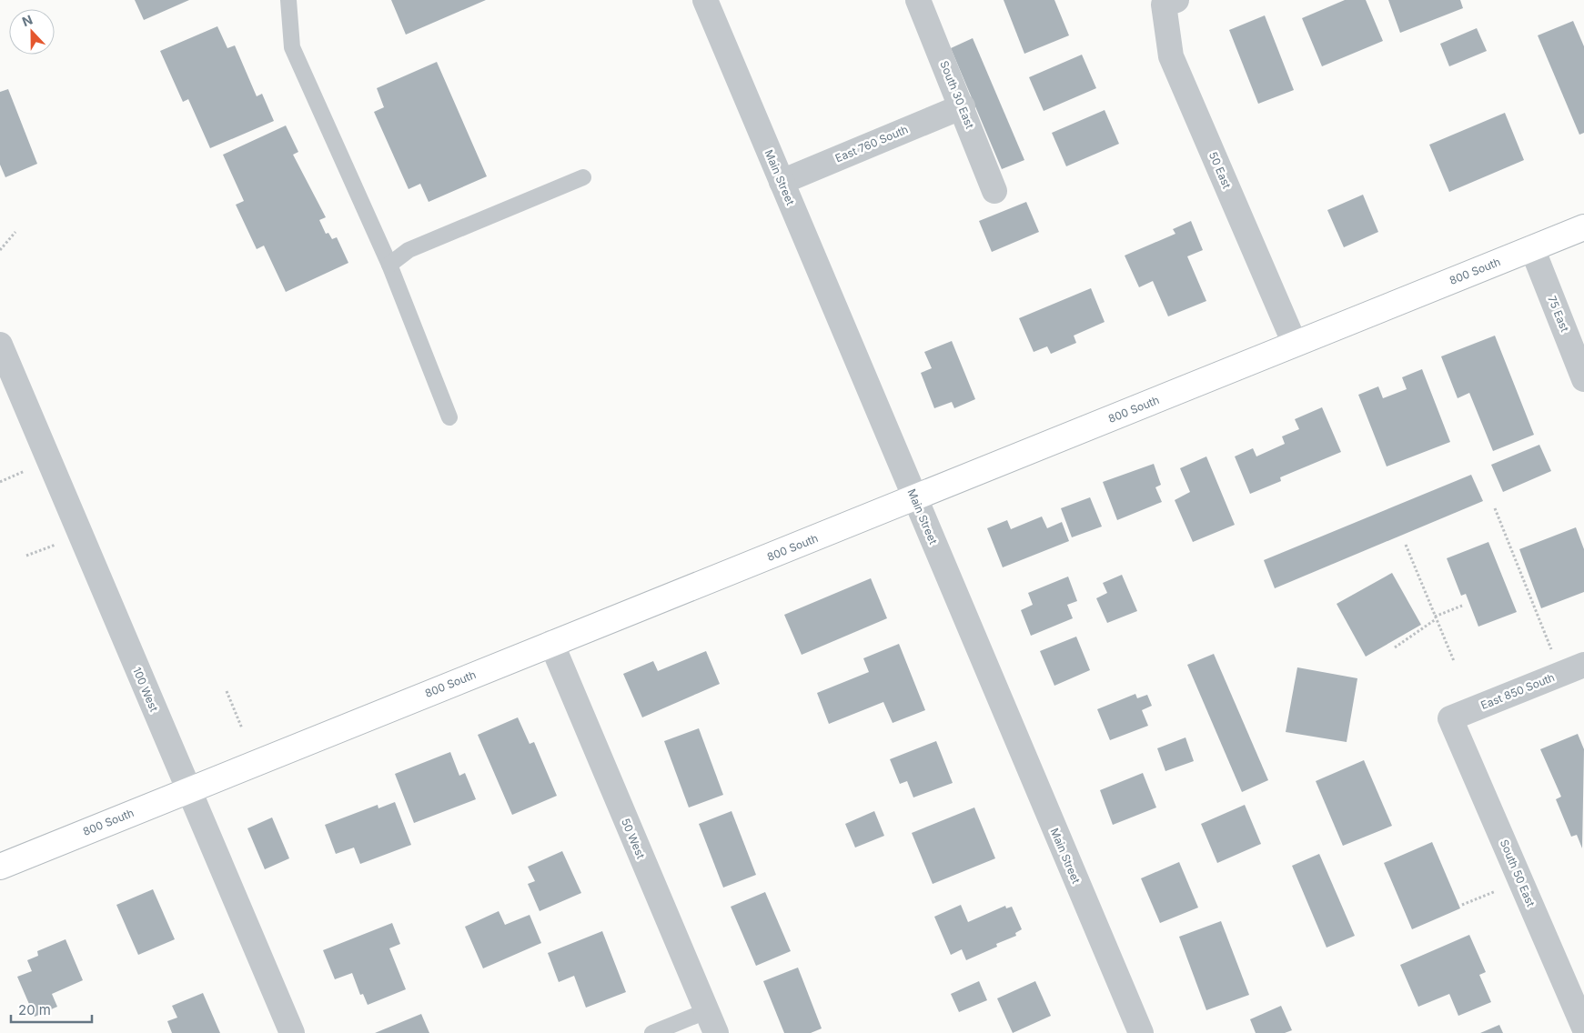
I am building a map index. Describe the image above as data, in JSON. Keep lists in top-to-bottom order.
{
  "streets": {
    "main road": ["800 South"],
    "street": [
      "South 30 East",
      "East 760 South",
      "50 East",
      "Main Street",
      "75 East",
      "100 West",
      "East 850 South",
      "50 West",
      "South 50 East"
    ]
  },
  "crossings": [
    ["South 30 East", "East 760 South"],
    ["East 760 South", "Main Street"],
    ["50 East", "800 South"],
    ["Main Street", "800 South"],
    ["800 South", "75 East"],
    ["800 South", "100 West"],
    ["800 South", "50 West"],
    ["East 850 South", "South 50 East"]
  ],
  "scale_bar": "20 m",
  "north": "top"
}
